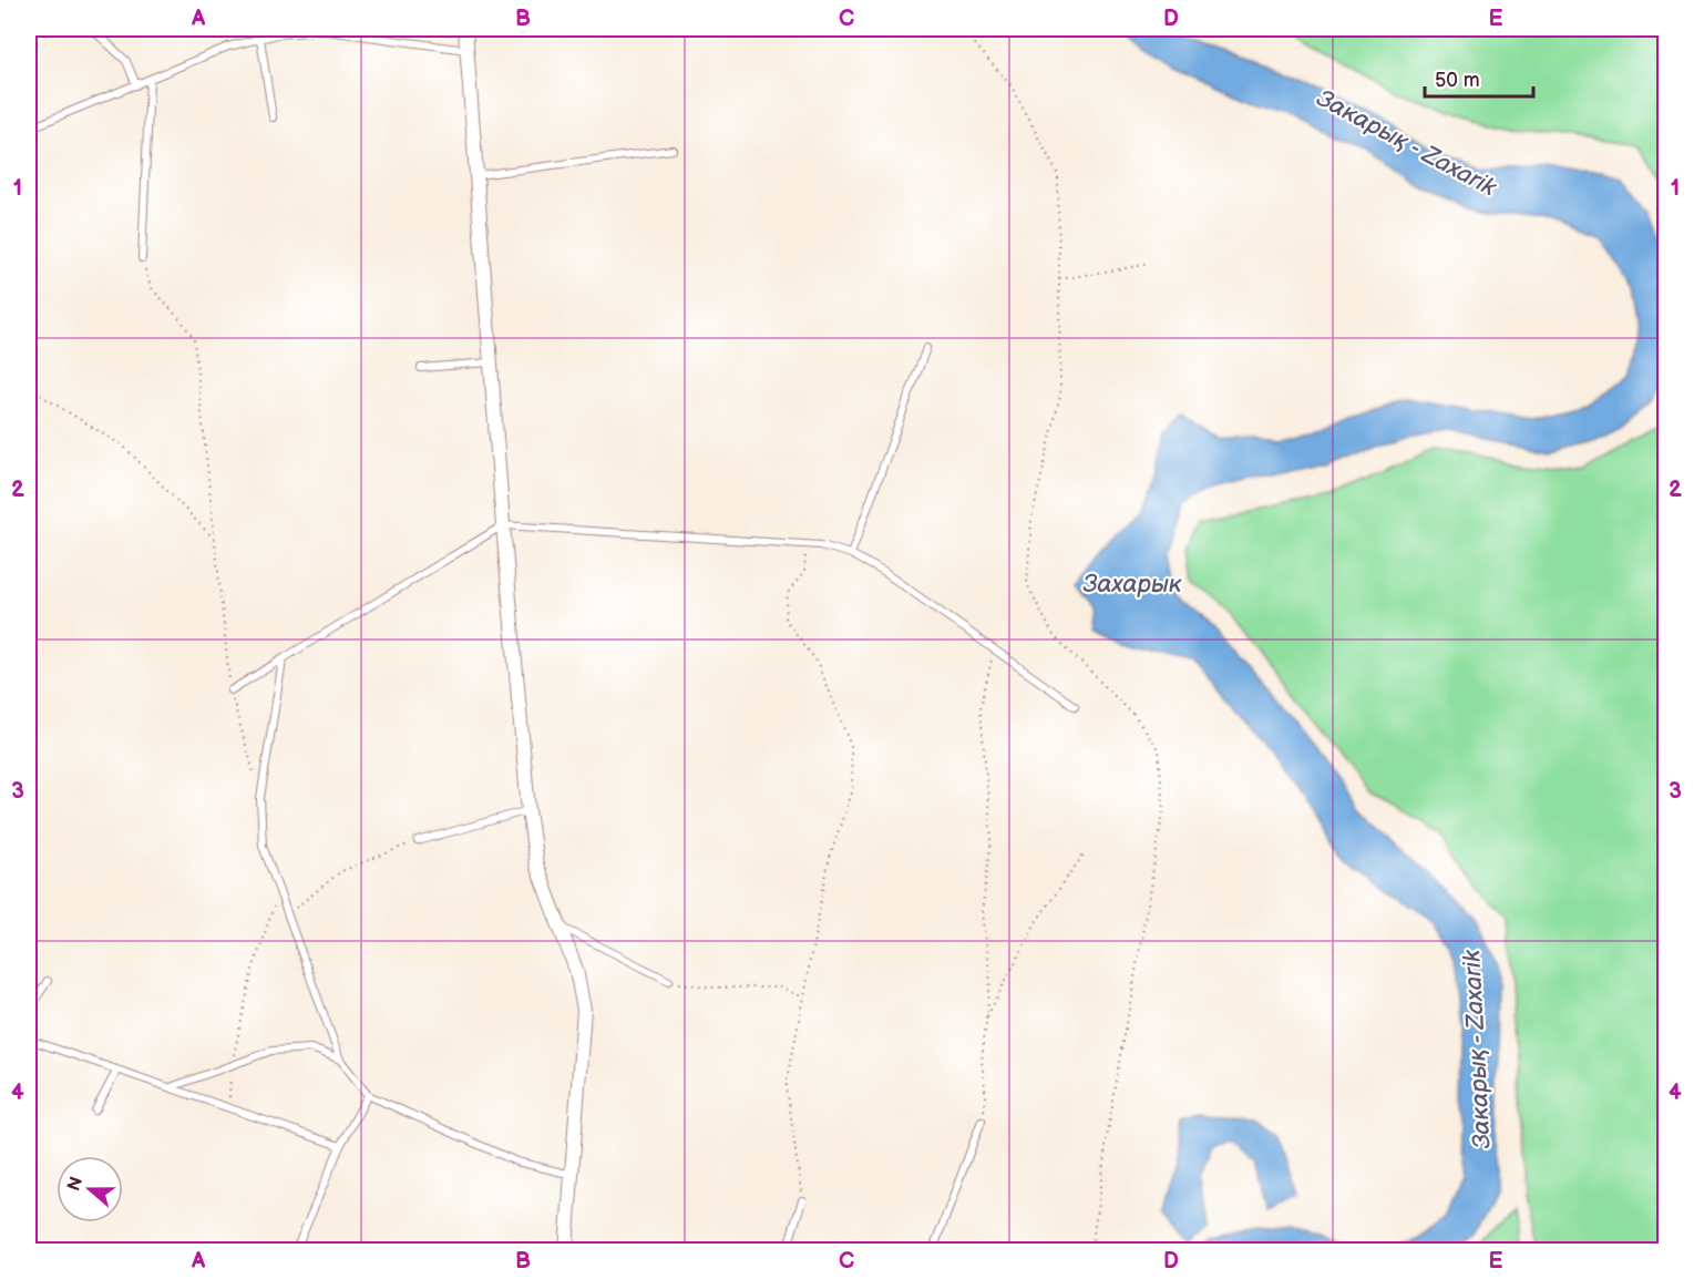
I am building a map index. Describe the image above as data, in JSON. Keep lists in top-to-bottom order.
{
  "water": ["Закарық - Zaxarik", "Захарык"],
  "scale_bar": "50 m",
  "north": "left",
  "grid": {
    "columns": [
      "A",
      "B",
      "C",
      "D",
      "E"
    ],
    "rows": [
      "1",
      "2",
      "3",
      "4"
    ]
  }
}
